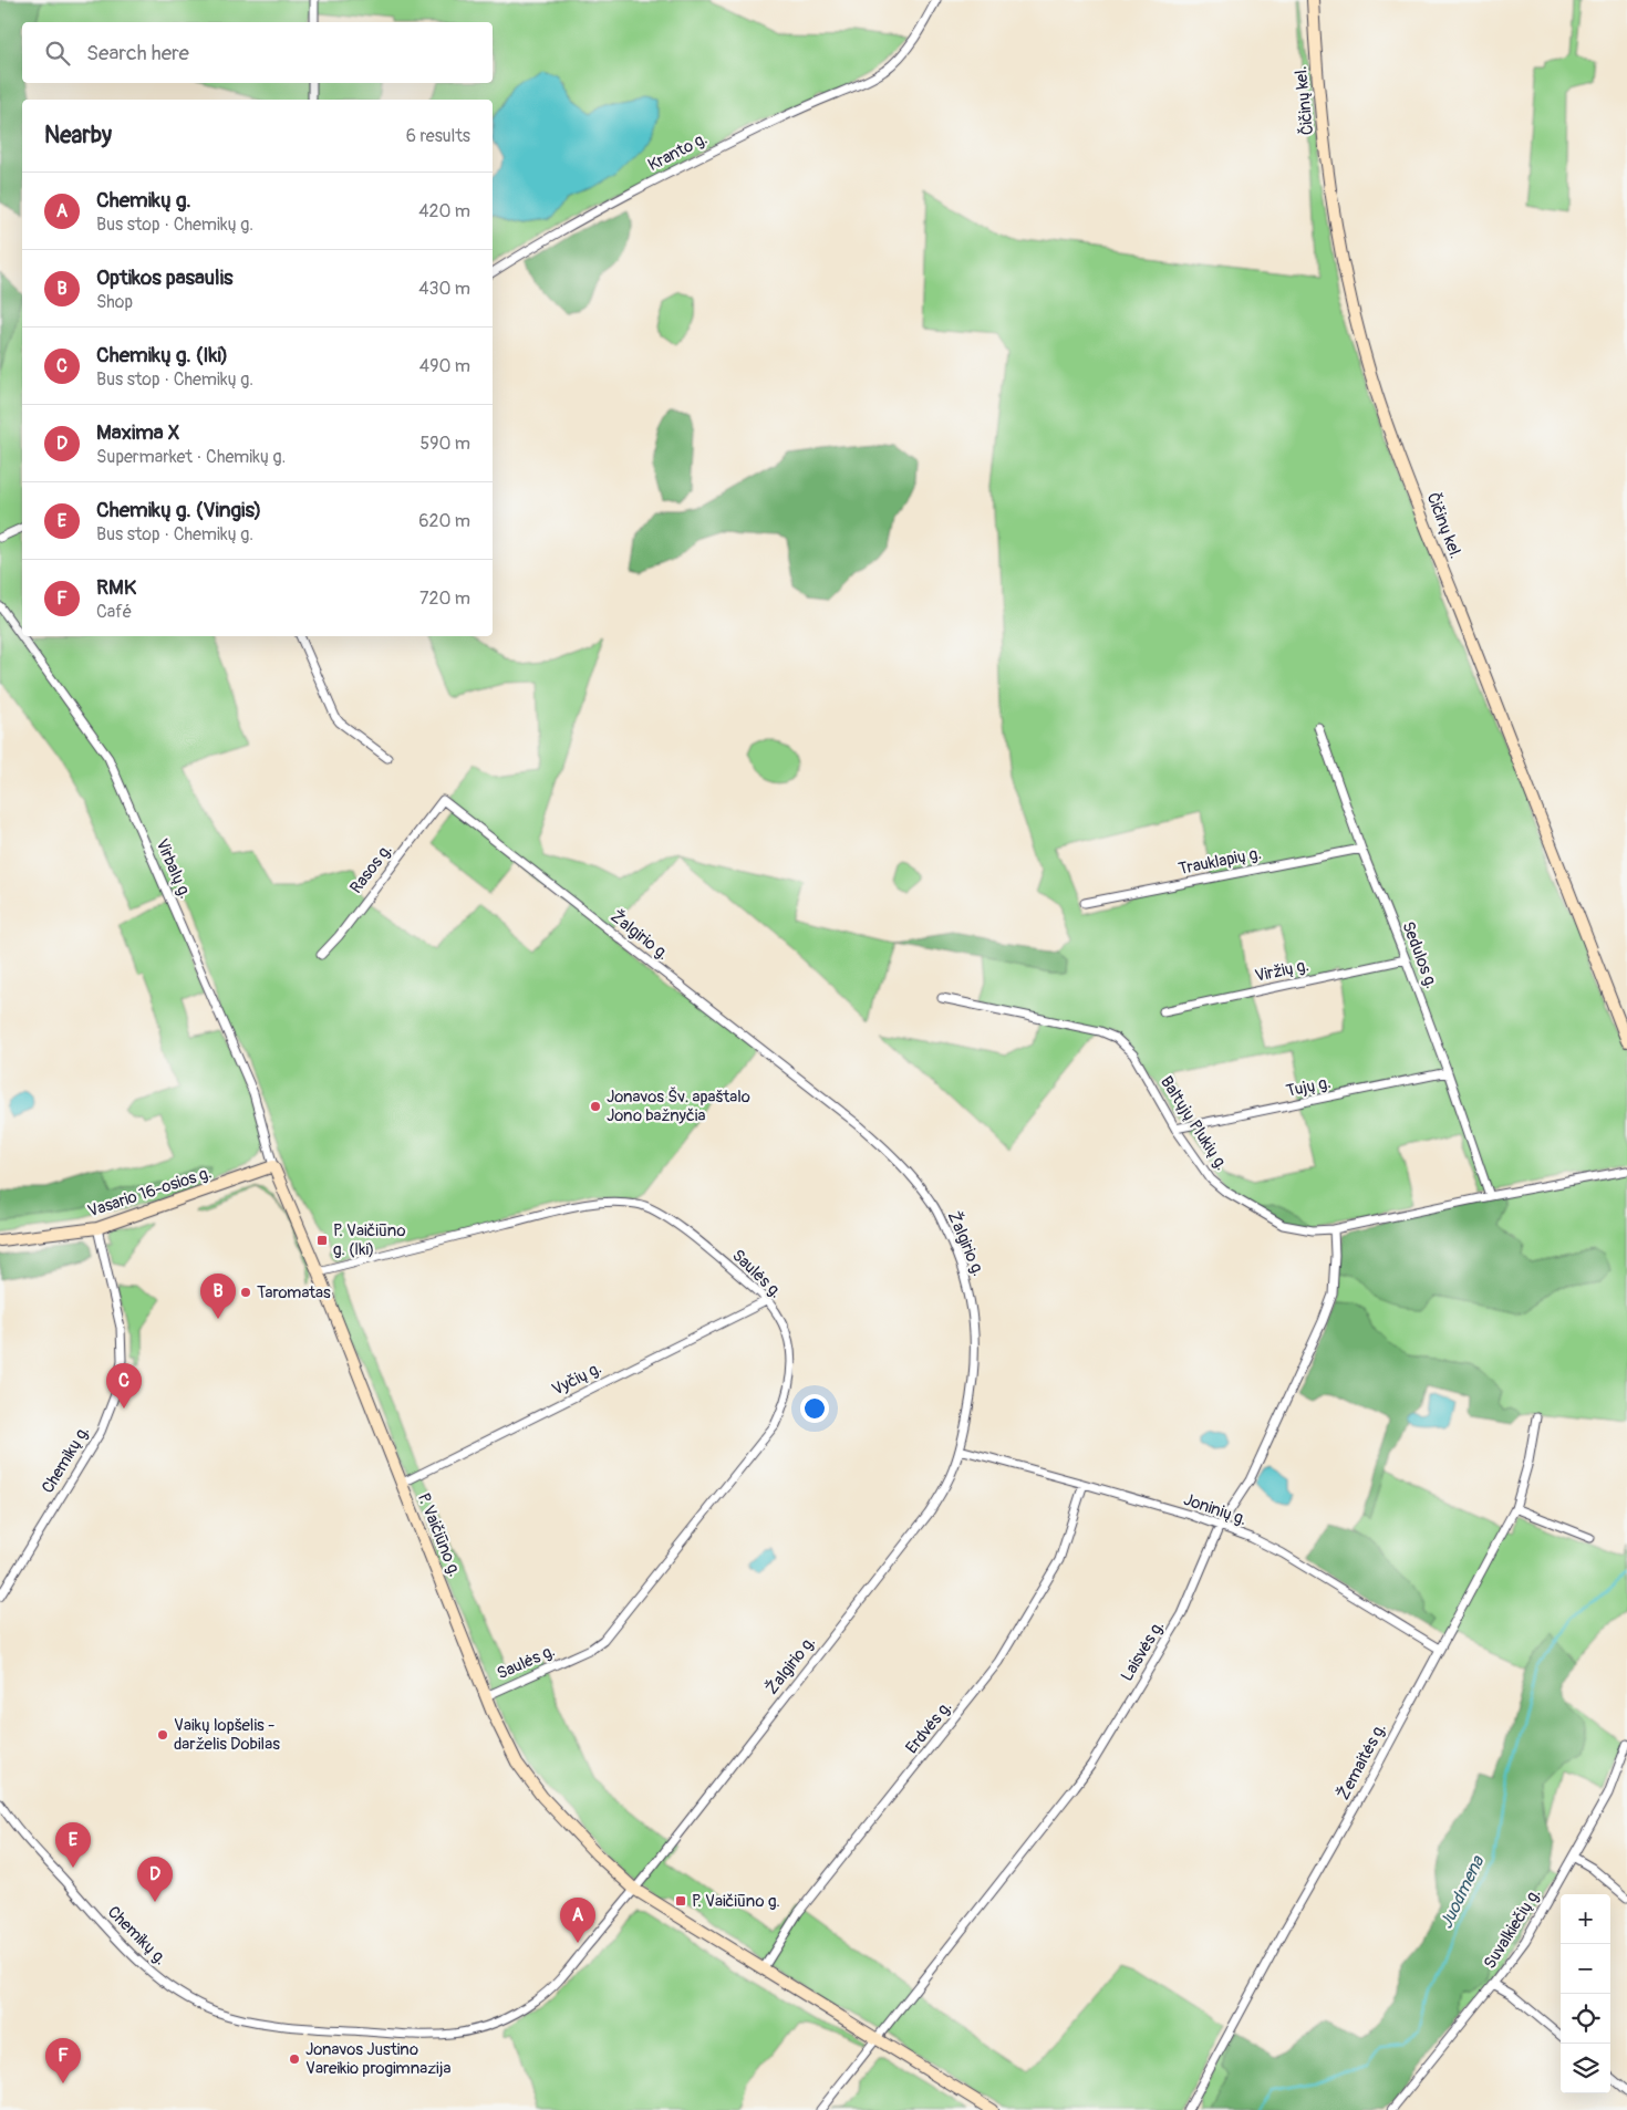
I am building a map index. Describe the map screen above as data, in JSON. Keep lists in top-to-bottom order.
{
  "streets": {
    "main road": ["Čičinų kel.", "Vasario 16-osios g.", "P. Vaičiūno g."],
    "street": [
      "Kranto g.",
      "Trauklapių g.",
      "Virbalų g.",
      "Rasos g.",
      "Žalgirio g.",
      "Sedulos g.",
      "Viržių g.",
      "Tujų g.",
      "Baltųjų Plukių g.",
      "Saulės g.",
      "Vyčių g.",
      "Chemikų g.",
      "Joninių g.",
      "Laisvės g.",
      "Erdvės g.",
      "Žemaitės g.",
      "Suvalkiečių g."
    ]
  },
  "crossings": [
    ["Trauklapių g.", "Sedulos g."],
    ["Virbalų g.", "Vasario 16-osios g."],
    ["Virbalų g.", "P. Vaičiūno g."],
    ["Rasos g.", "Žalgirio g."],
    ["Žalgirio g.", "Chemikų g."],
    ["Žalgirio g.", "Joninių g."],
    ["Žalgirio g.", "P. Vaičiūno g."],
    ["Sedulos g.", "Viržių g."],
    ["Sedulos g.", "Tujų g."],
    ["Sedulos g.", "Baltųjų Plukių g."],
    ["Tujų g.", "Baltųjų Plukių g."],
    ["Baltųjų Plukių g.", "Laisvės g."],
    ["Vasario 16-osios g.", "Chemikų g."],
    ["Vasario 16-osios g.", "P. Vaičiūno g."],
    ["Saulės g.", "Vyčių g."],
    ["Saulės g.", "P. Vaičiūno g."],
    ["Vyčių g.", "P. Vaičiūno g."],
    ["Chemikų g.", "P. Vaičiūno g."],
    ["Joninių g.", "Laisvės g."],
    ["Joninių g.", "Erdvės g."],
    ["Joninių g.", "Žemaitės g."],
    ["P. Vaičiūno g.", "Laisvės g."],
    ["P. Vaičiūno g.", "Erdvės g."]
  ],
  "water": ["Juodmena"],
  "places": {
    "other": [
      "Jonavos Šv. apaštalo Jono bažnyčia",
      "Taromatas",
      "Vaikų lopšelis - darželis Dobilas",
      "Jonavos Justino Vareikio progimnazija"
    ],
    "transit": ["P. Vaičiūno g. (Iki)", "P. Vaičiūno g."]
  },
  "page": {
    "search": "Search here",
    "heading": ["Nearby", "6 results"],
    "list": [
      {
        "mark": "A",
        "name": "Chemikų g.",
        "note": "Bus stop · Chemikų g.",
        "value": "420 m"
      },
      {
        "mark": "B",
        "name": "Optikos pasaulis",
        "note": "Shop",
        "value": "430 m"
      },
      {
        "mark": "C",
        "name": "Chemikų g. (Iki)",
        "note": "Bus stop · Chemikų g.",
        "value": "490 m"
      },
      {
        "mark": "D",
        "name": "Maxima X",
        "note": "Supermarket · Chemikų g.",
        "value": "590 m"
      },
      {
        "mark": "E",
        "name": "Chemikų g. (Vingis)",
        "note": "Bus stop · Chemikų g.",
        "value": "620 m"
      },
      {
        "mark": "F",
        "name": "RMK",
        "note": "Café",
        "value": "720 m"
      }
    ],
    "pins": [
      "B",
      "C",
      "E",
      "D",
      "A",
      "F"
    ],
    "map_buttons": ["+", "−"]
  }
}
